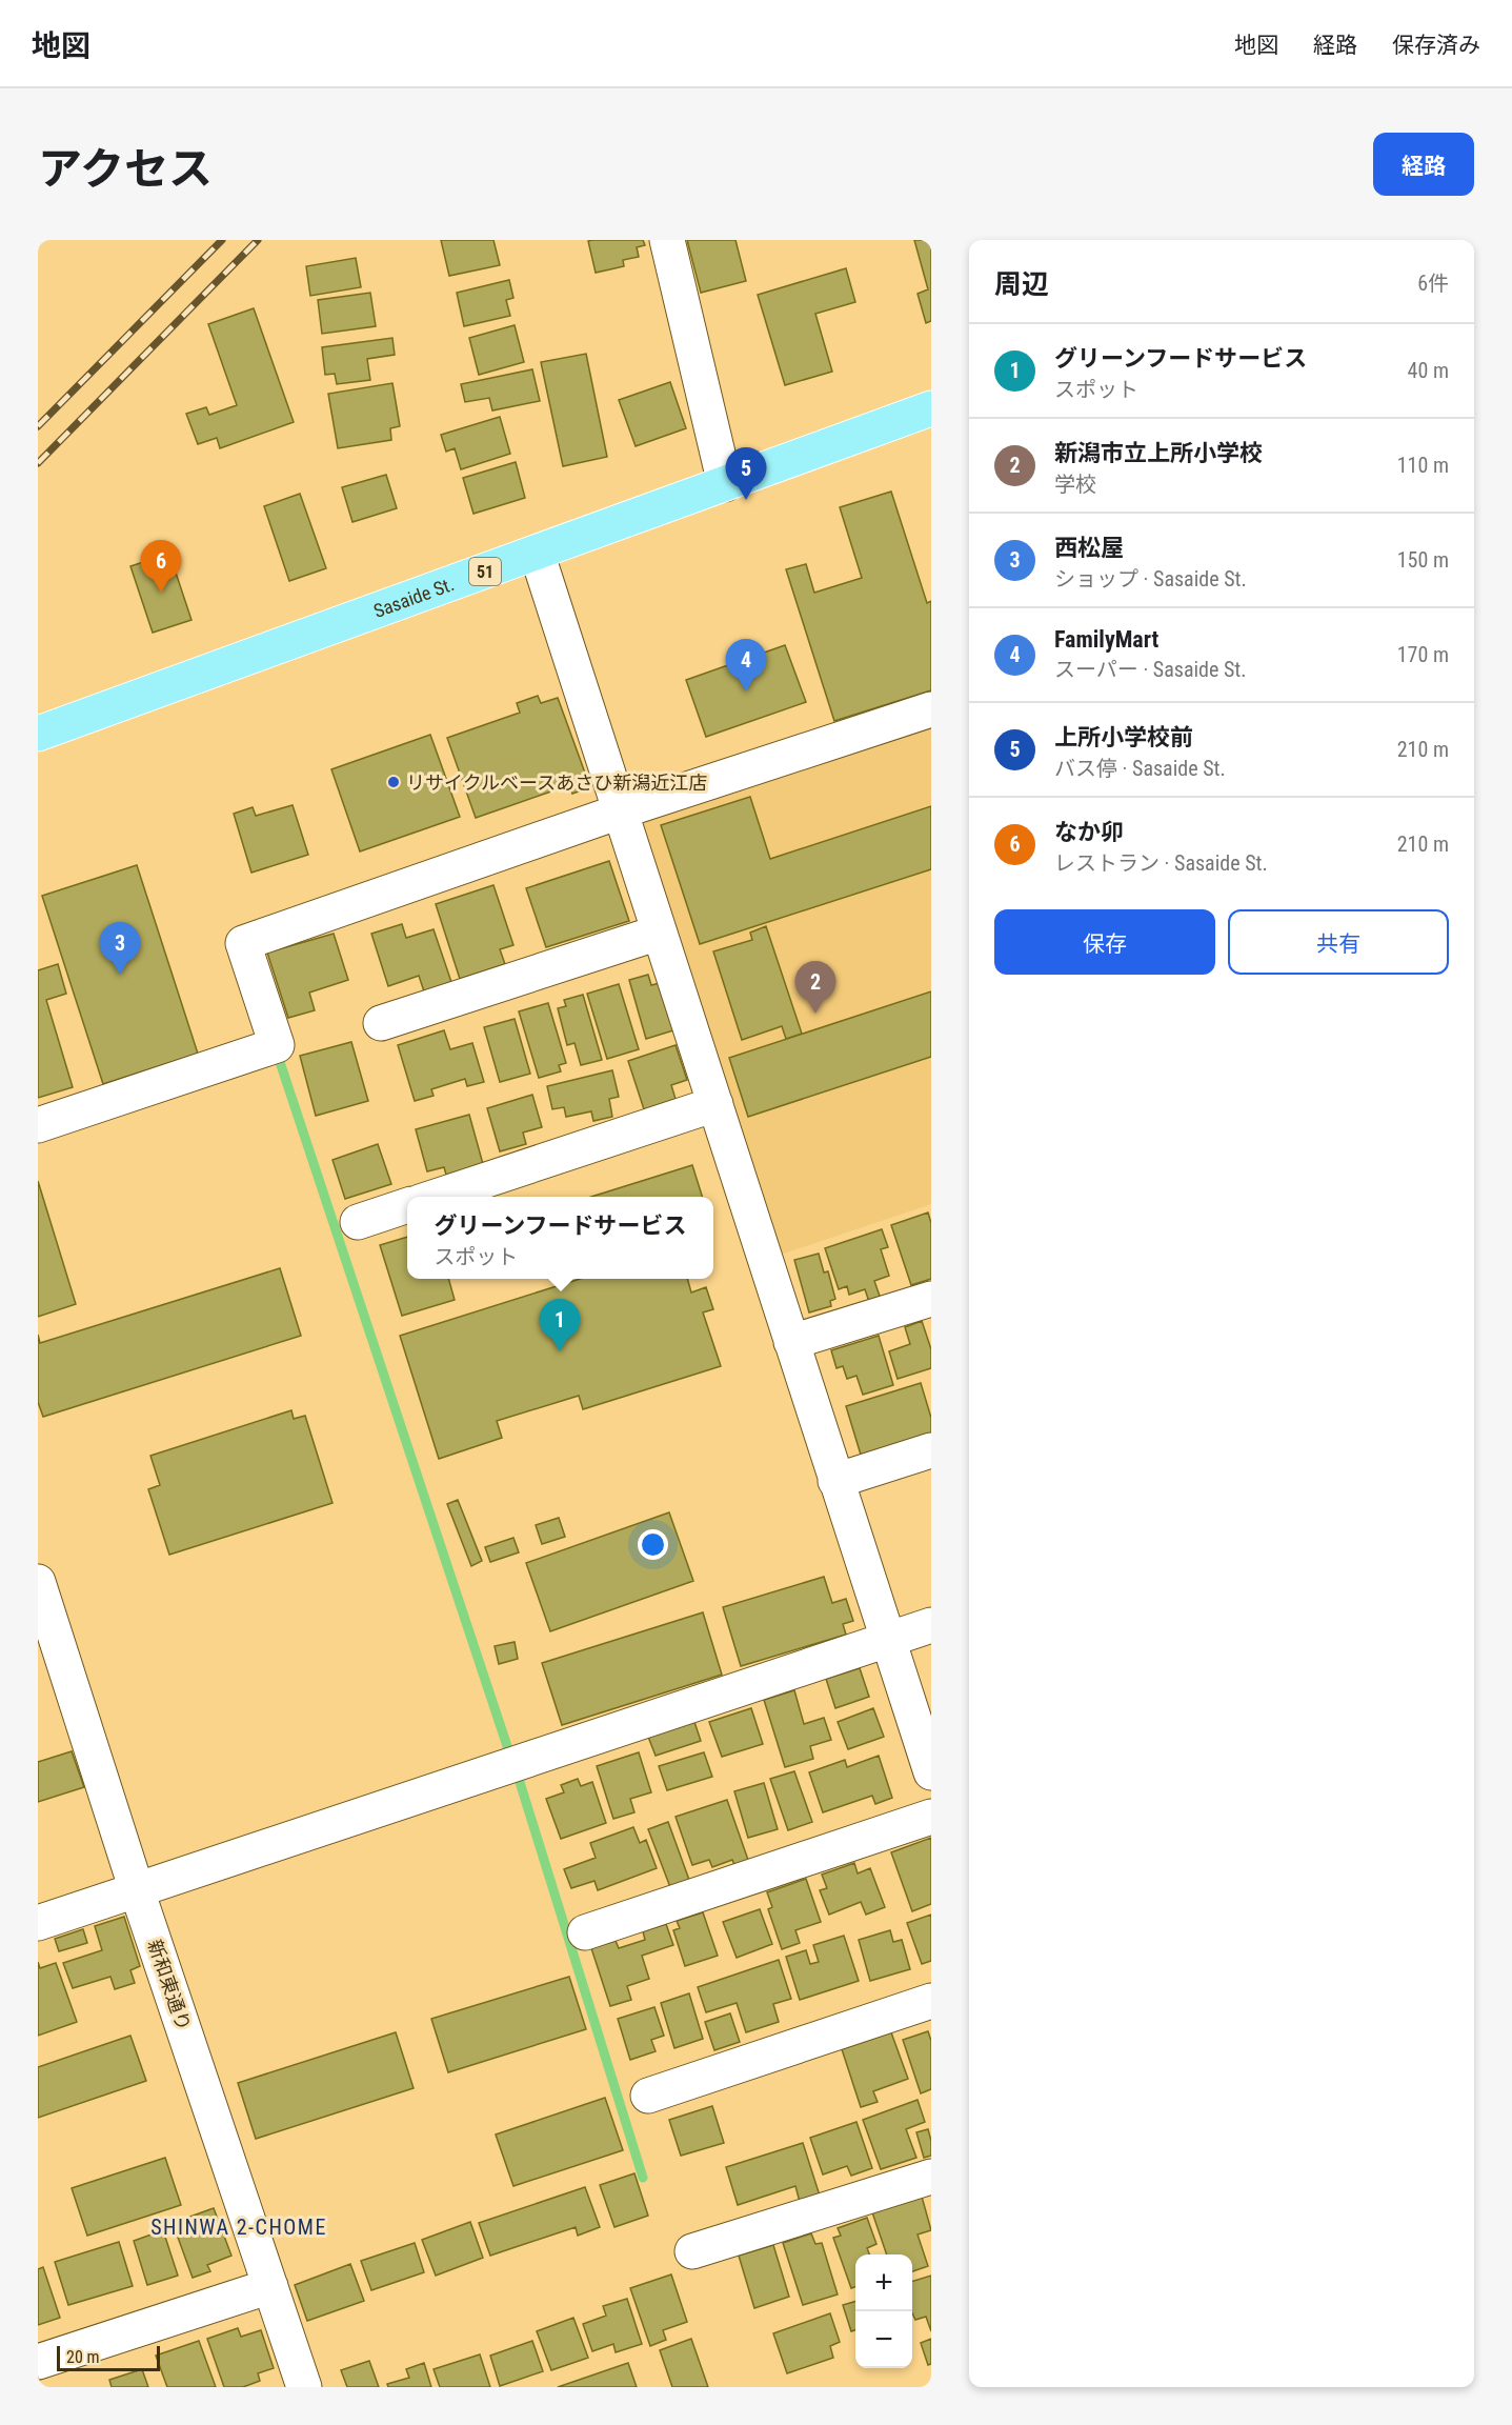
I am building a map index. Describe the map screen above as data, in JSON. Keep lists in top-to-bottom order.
{
  "streets": {
    "main road": ["51", "Sasaide St."],
    "street": ["新和東通り"]
  },
  "districts": ["SHINWA 2-CHOME"],
  "places": ["リサイクルベースあさひ新潟近江店"],
  "scale_bar": "20 m",
  "page": {
    "header": "地図",
    "nav": ["地図", "経路", "保存済み"],
    "title": "アクセス",
    "buttons": [
      "経路",
      ["保存", "共有"]
    ],
    "heading": ["周辺", "6件"],
    "list": [
      {
        "mark": "1",
        "name": "グリーンフードサービス",
        "note": "スポット",
        "value": "40 m"
      },
      {
        "mark": "2",
        "name": "新潟市立上所小学校",
        "note": "学校",
        "value": "110 m"
      },
      {
        "mark": "3",
        "name": "西松屋",
        "note": "ショップ · Sasaide St.",
        "value": "150 m"
      },
      {
        "mark": "4",
        "name": "FamilyMart",
        "note": "スーパー · Sasaide St.",
        "value": "170 m"
      },
      {
        "mark": "5",
        "name": "上所小学校前",
        "note": "バス停 · Sasaide St.",
        "value": "210 m"
      },
      {
        "mark": "6",
        "name": "なか卯",
        "note": "レストラン · Sasaide St.",
        "value": "210 m"
      }
    ],
    "pins": [
      "5",
      "6",
      "4",
      "3",
      "2",
      "1"
    ],
    "popup": ["グリーンフードサービス", "スポット"],
    "map_buttons": ["+", "−"],
    "scale": "20 m"
  }
}
